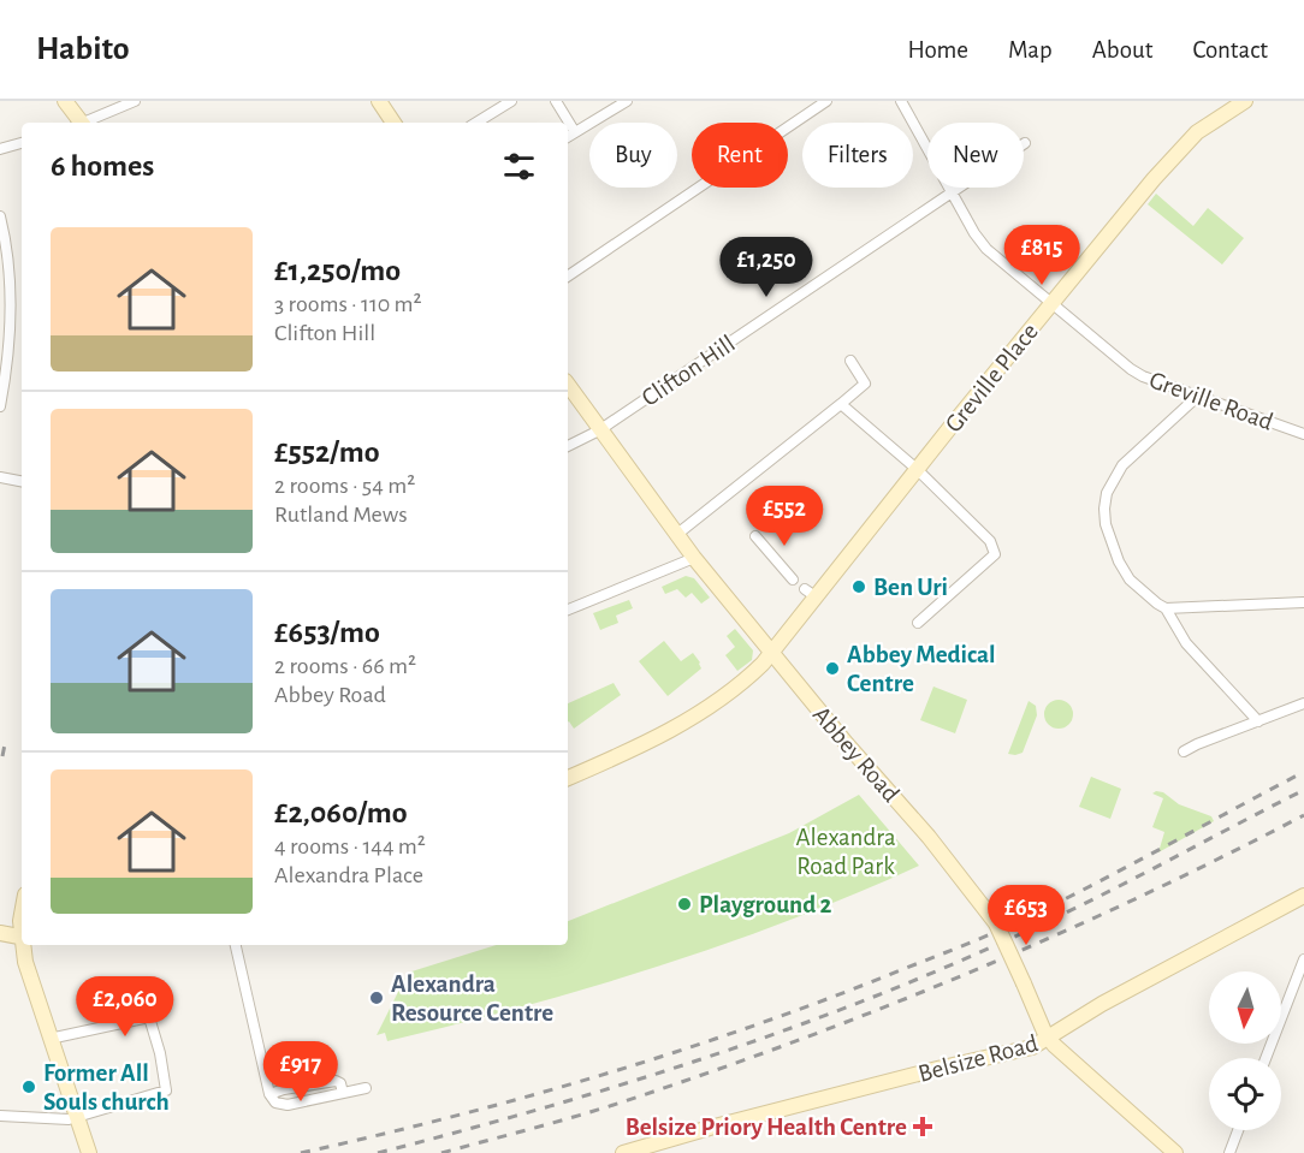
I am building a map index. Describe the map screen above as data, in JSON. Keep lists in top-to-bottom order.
{
  "streets": {
    "main road": ["Greville Place", "Abbey Road", "Belsize Road"],
    "street": ["Clifton Hill", "Greville Road"]
  },
  "crossings": [
    ["Clifton Hill", "Greville Road"],
    ["Clifton Hill", "Abbey Road"],
    ["Greville Place", "Greville Road"],
    ["Greville Place", "Abbey Road"],
    ["Abbey Road", "Belsize Road"]
  ],
  "parks": ["Alexandra Road Park"],
  "places": {
    "other": [
      "Ben Uri",
      "Abbey Medical Centre",
      "Playground 2",
      "Alexandra Resource Centre",
      "Former All Souls church"
    ],
    "health": ["Belsize Priory Health Centre"]
  },
  "north": "bottom",
  "page": {
    "header": "Habito",
    "nav": [
      "Home",
      "Map",
      "About",
      "Contact"
    ],
    "chip": [
      "Buy",
      "Rent",
      "Filters",
      "New"
    ],
    "heading": "6 homes",
    "list": [
      {
        "name": "£1,250/mo",
        "note": "3 rooms · 110 m² · Clifton Hill"
      },
      {
        "name": "£552/mo",
        "note": "2 rooms · 54 m² · Rutland Mews"
      },
      {
        "name": "£653/mo",
        "note": "2 rooms · 66 m² · Abbey Road"
      },
      {
        "name": "£2,060/mo",
        "note": "4 rooms · 144 m² · Alexandra Place"
      }
    ],
    "price": [
      "£815",
      "£1,250",
      "£552",
      "£653",
      "£2,060",
      "£917"
    ]
  }
}
